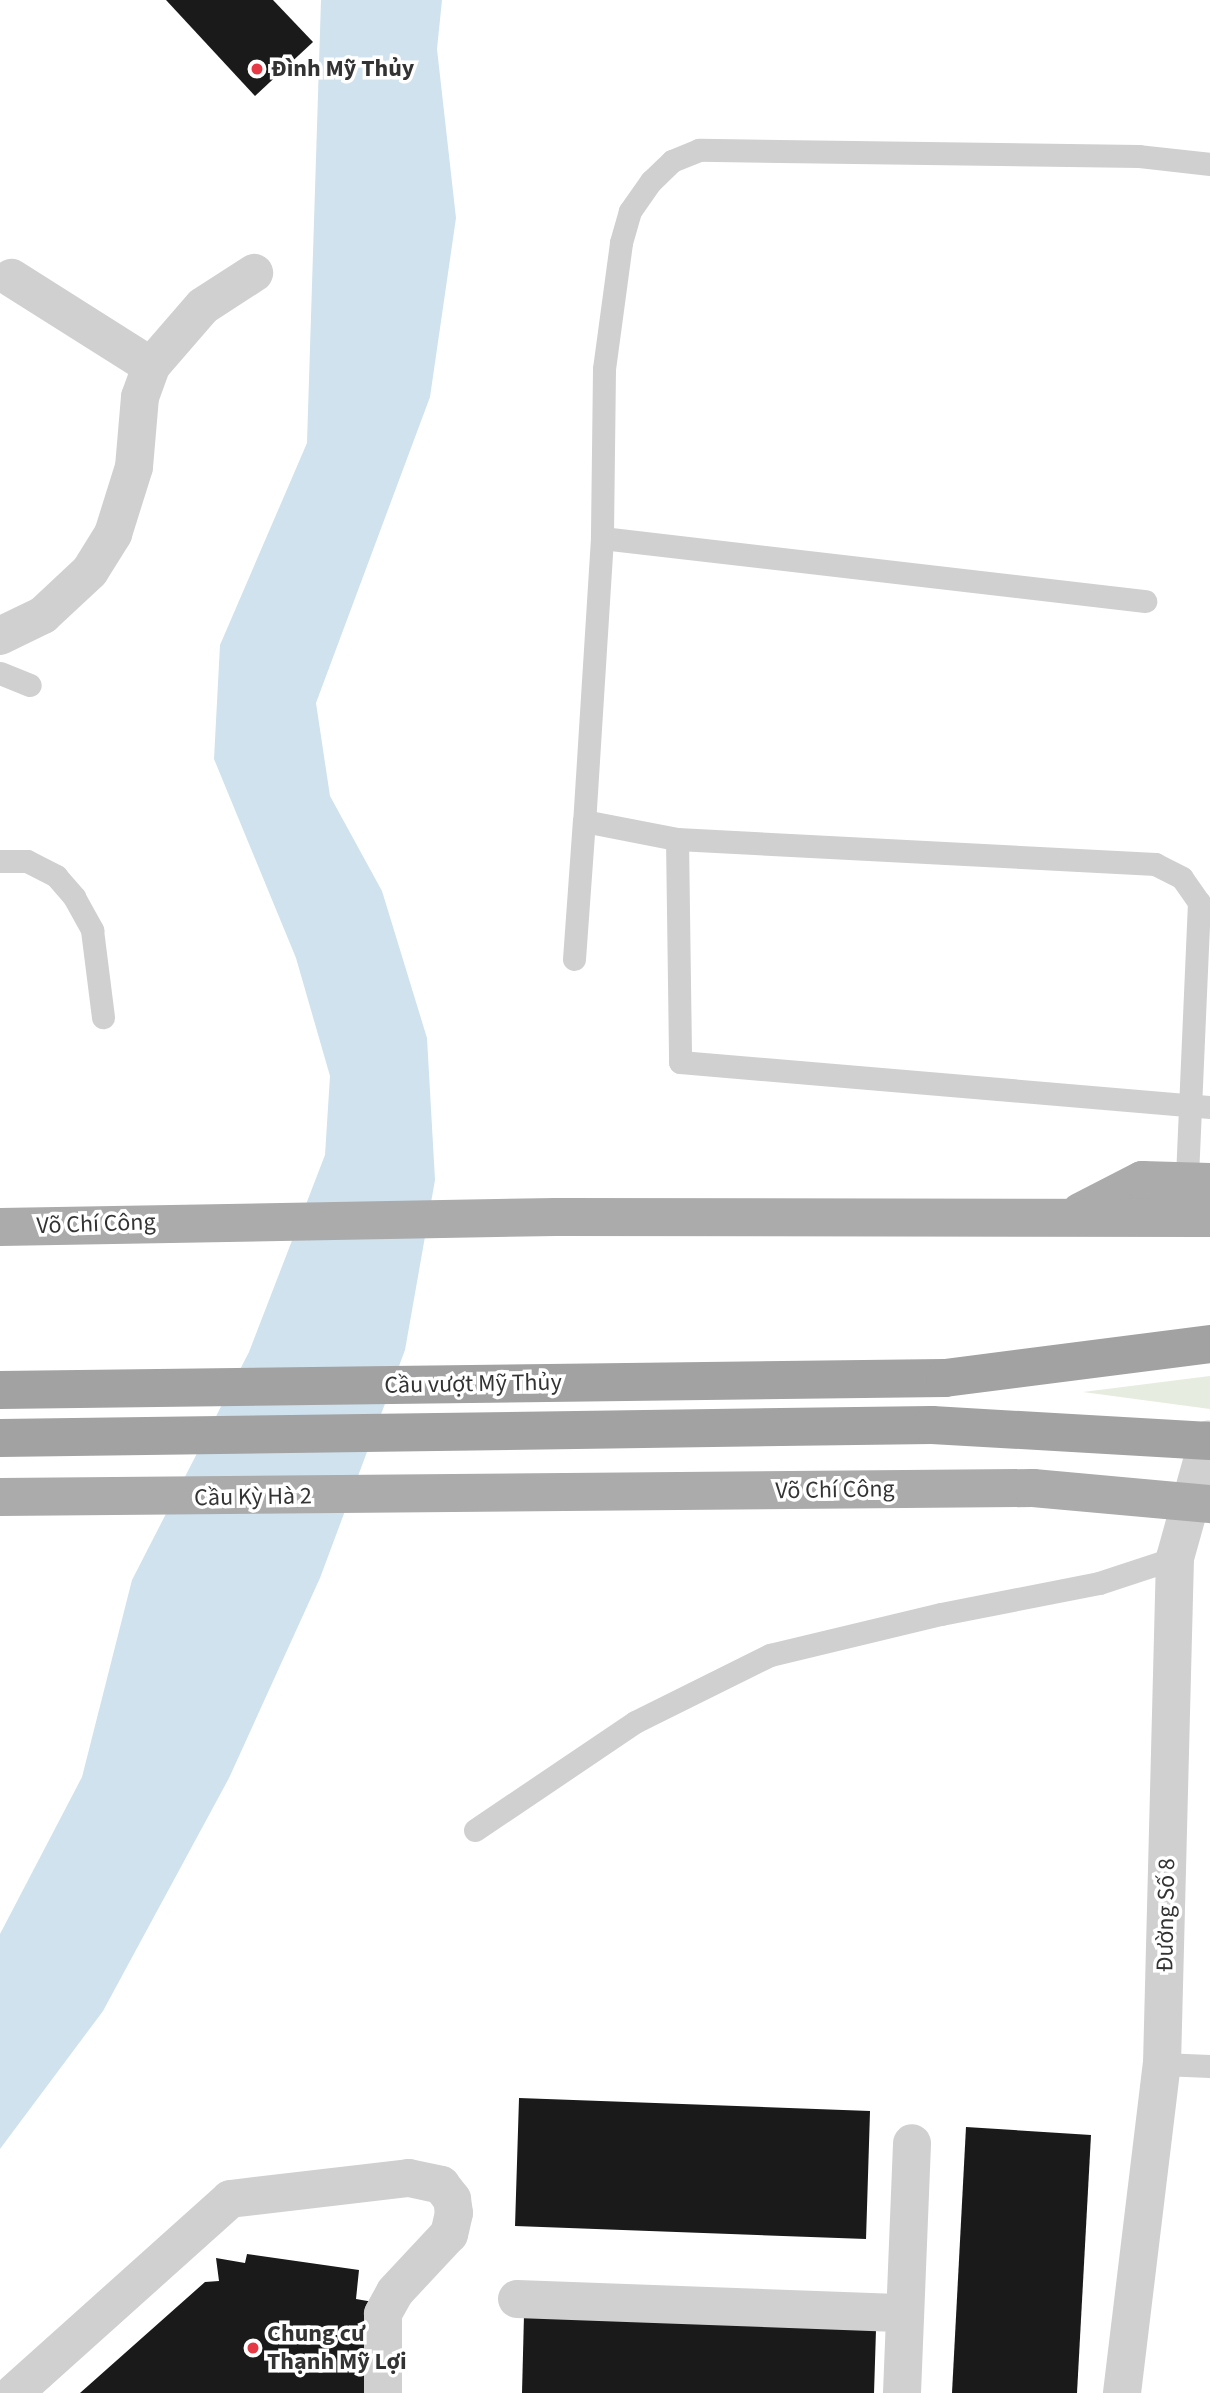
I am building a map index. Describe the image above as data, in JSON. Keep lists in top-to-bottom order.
{
  "streets": {
    "highway": ["Cầu vượt Mỹ Thủy"],
    "main road": ["Võ Chí Công", "Cầu Kỳ Hà 2"],
    "street": ["Đường Số 8"]
  },
  "crossings": [
    ["Võ Chí Công", "Cầu Kỳ Hà 2"],
    ["Võ Chí Công", "Đường Số 8"],
    ["Cầu vượt Mỹ Thủy", "Đường Số 8"]
  ],
  "places": ["Đình Mỹ Thủy", "Chung cư Thạnh Mỹ Lợi"]
}
